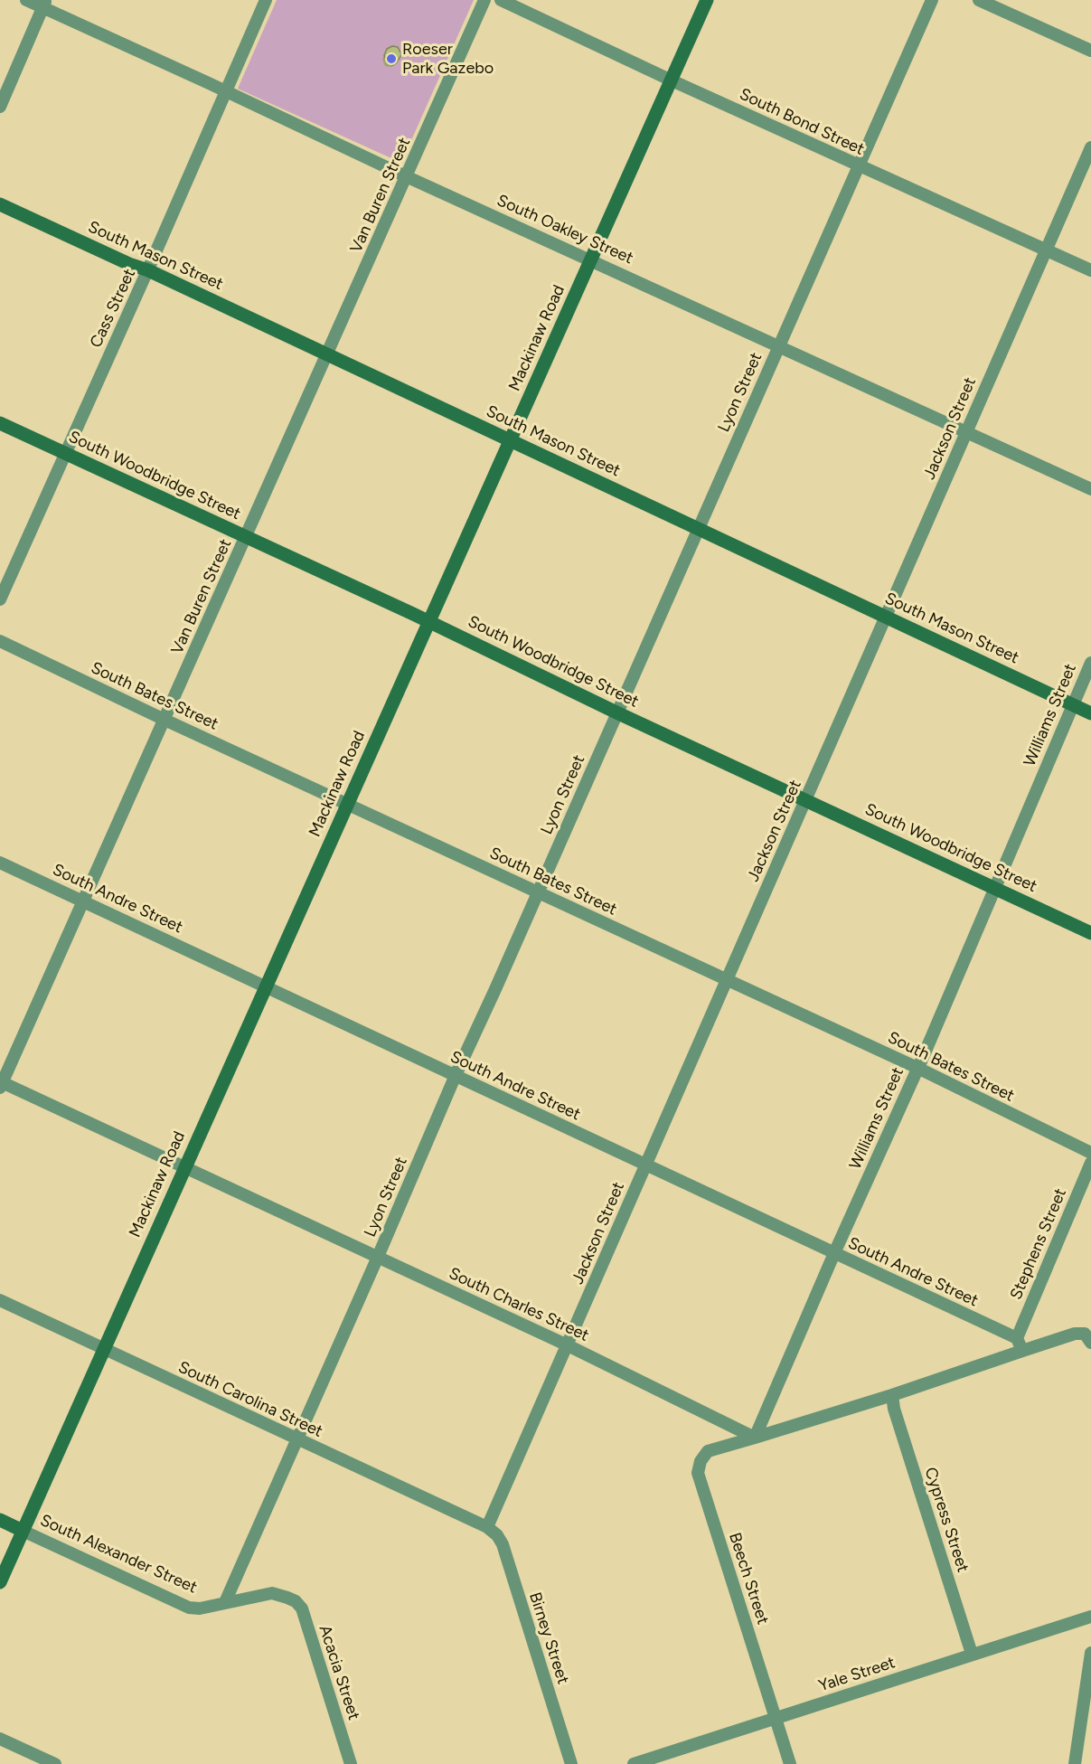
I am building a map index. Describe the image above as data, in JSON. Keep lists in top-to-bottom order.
{
  "streets": {
    "main road": [
      "South Mason Street",
      "Mackinaw Road",
      "South Woodbridge Street",
      "South Alexander Street"
    ],
    "street": [
      "South Bond Street",
      "Van Buren Street",
      "South Oakley Street",
      "Cass Street",
      "Lyon Street",
      "Jackson Street",
      "South Bates Street",
      "Williams Street",
      "South Andre Street",
      "Stephens Street",
      "South Charles Street",
      "South Carolina Street",
      "Cypress Street",
      "Beech Street",
      "Birney Street",
      "Acacia Street",
      "Yale Street"
    ]
  },
  "crossings": [
    ["South Bond Street", "Mackinaw Road"],
    ["South Bond Street", "Lyon Street"],
    ["South Bond Street", "Jackson Street"],
    ["Van Buren Street", "South Oakley Street"],
    ["Van Buren Street", "South Mason Street"],
    ["Van Buren Street", "South Woodbridge Street"],
    ["Van Buren Street", "South Bates Street"],
    ["Van Buren Street", "South Andre Street"],
    ["Van Buren Street", "South Charles Street"],
    ["South Oakley Street", "Cass Street"],
    ["South Oakley Street", "Mackinaw Road"],
    ["South Oakley Street", "Lyon Street"],
    ["South Oakley Street", "Jackson Street"],
    ["South Mason Street", "Cass Street"],
    ["South Mason Street", "Mackinaw Road"],
    ["South Mason Street", "Lyon Street"],
    ["South Mason Street", "Jackson Street"],
    ["South Mason Street", "Williams Street"],
    ["Cass Street", "South Woodbridge Street"],
    ["Mackinaw Road", "South Woodbridge Street"],
    ["Mackinaw Road", "South Bates Street"],
    ["Mackinaw Road", "South Andre Street"],
    ["Mackinaw Road", "South Charles Street"],
    ["Mackinaw Road", "South Carolina Street"],
    ["Mackinaw Road", "South Alexander Street"],
    ["Lyon Street", "South Woodbridge Street"],
    ["Lyon Street", "South Bates Street"],
    ["Lyon Street", "South Andre Street"],
    ["Lyon Street", "South Charles Street"],
    ["Lyon Street", "South Carolina Street"],
    ["Lyon Street", "South Alexander Street"],
    ["Jackson Street", "South Woodbridge Street"],
    ["Jackson Street", "South Bates Street"],
    ["Jackson Street", "South Andre Street"],
    ["Jackson Street", "South Charles Street"],
    ["Jackson Street", "South Carolina Street"],
    ["Jackson Street", "Birney Street"],
    ["South Woodbridge Street", "Williams Street"],
    ["South Bates Street", "Williams Street"],
    ["Williams Street", "South Andre Street"],
    ["Williams Street", "South Charles Street"],
    ["Williams Street", "Beech Street"],
    ["South Andre Street", "Stephens Street"],
    ["South Charles Street", "Beech Street"],
    ["South Carolina Street", "Birney Street"],
    ["Cypress Street", "Yale Street"],
    ["South Alexander Street", "Acacia Street"],
    ["Beech Street", "Yale Street"]
  ],
  "places": ["Roeser Park Gazebo"]
}
